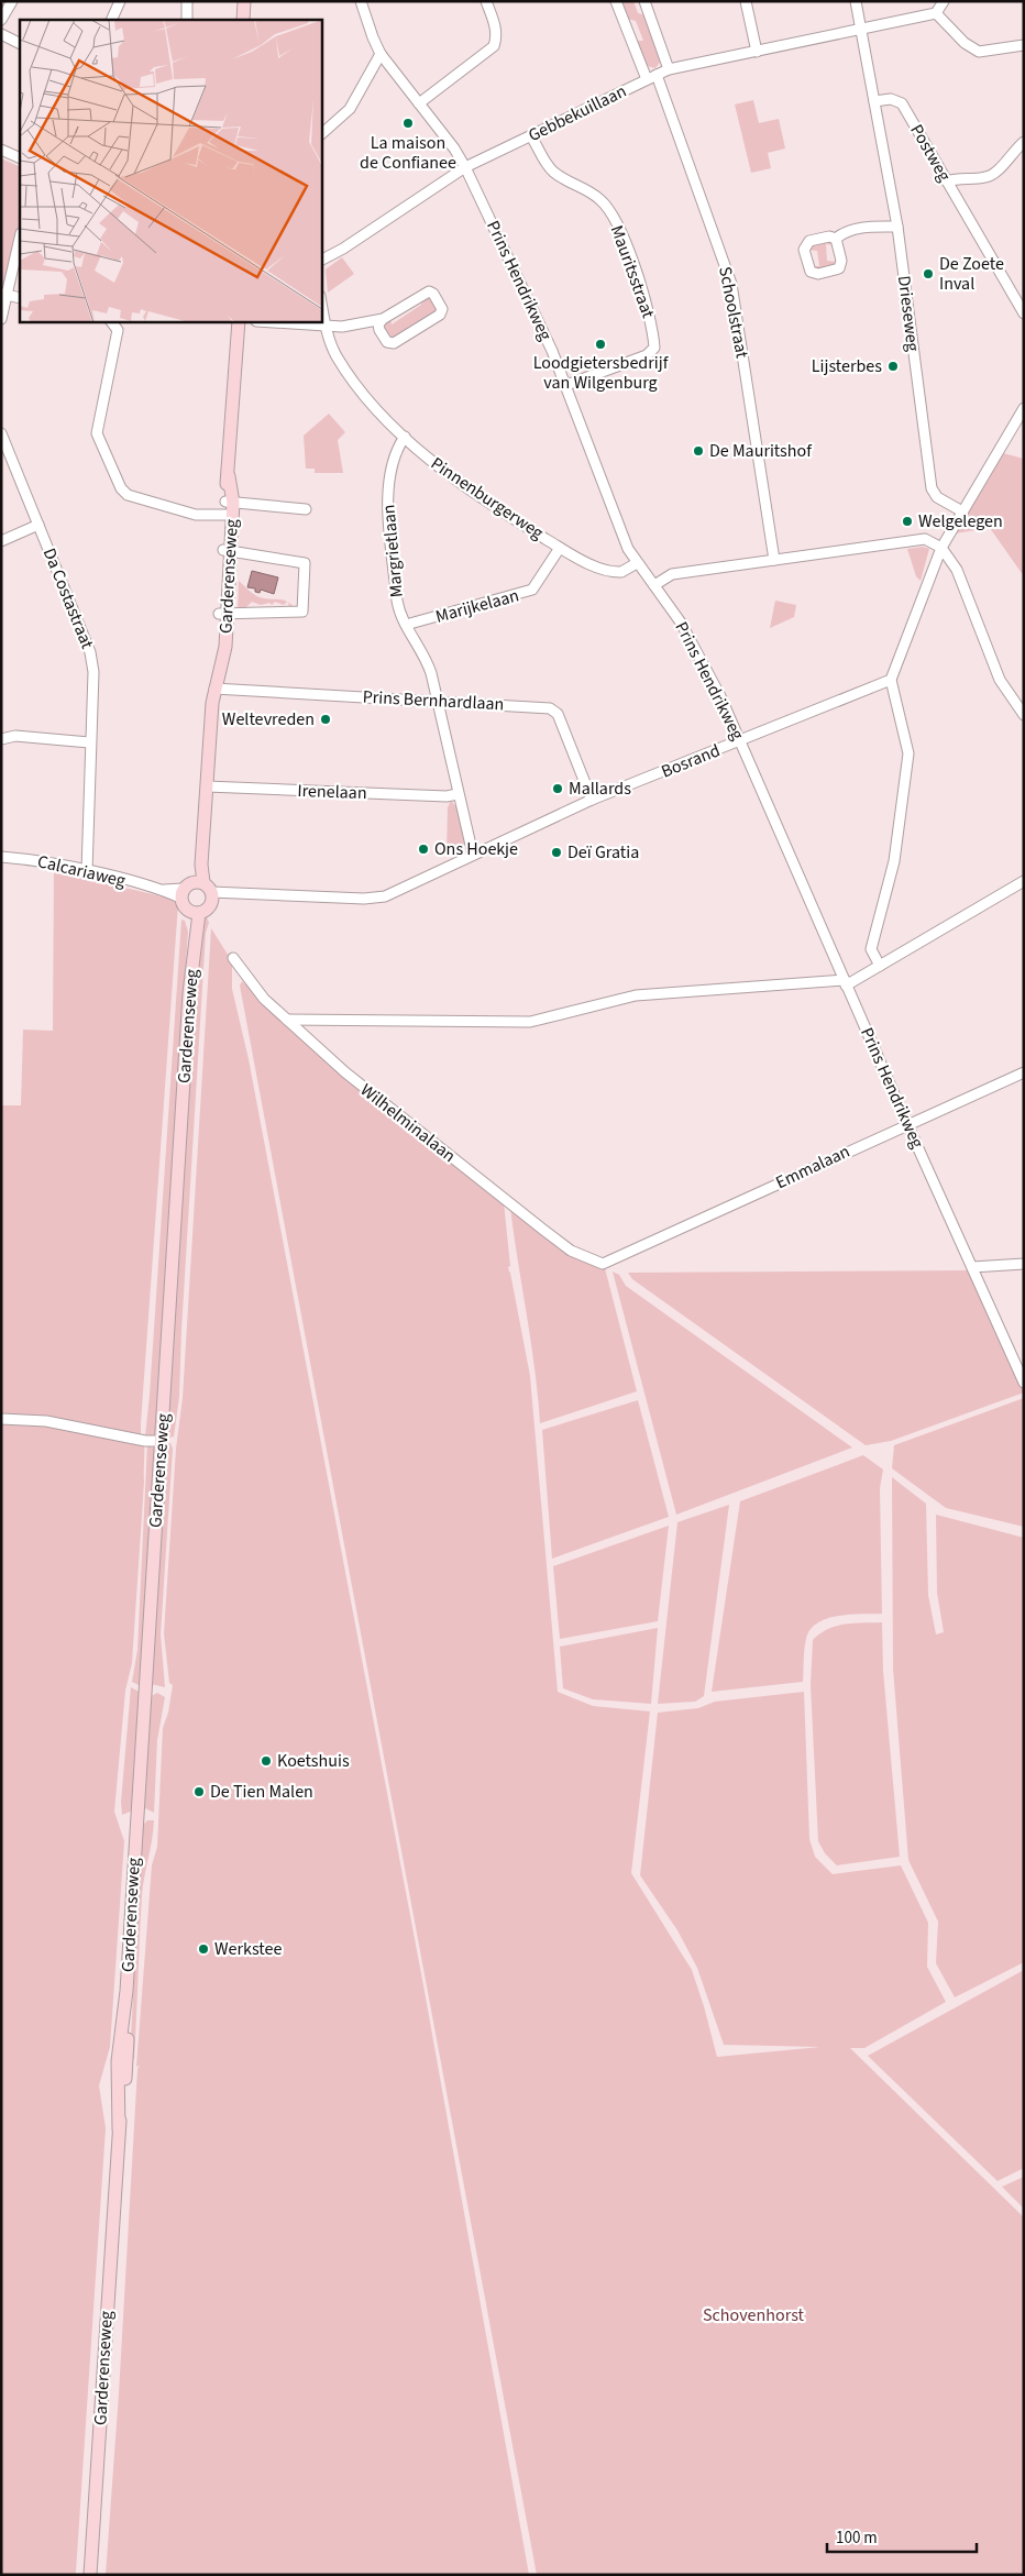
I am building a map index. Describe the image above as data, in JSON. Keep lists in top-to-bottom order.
{
  "streets": {
    "main road": ["Garderenseweg"],
    "street": [
      "Gebbekuillaan",
      "Postweg",
      "Mauritsstraat",
      "Prins Hendrikweg",
      "Schoolstraat",
      "Drieseweg",
      "Pinnenburgerweg",
      "Margrietlaan",
      "Da Costastraat",
      "Marijkelaan",
      "Prins Bernhardlaan",
      "Bosrand",
      "Irenelaan",
      "Calcariaweg",
      "Wilhelminalaan",
      "Emmalaan"
    ]
  },
  "crossings": [
    ["Gebbekuillaan", "Mauritsstraat"],
    ["Gebbekuillaan", "Prins Hendrikweg"],
    ["Gebbekuillaan", "Schoolstraat"],
    ["Postweg", "Drieseweg"],
    ["Mauritsstraat", "Prins Hendrikweg"],
    ["Prins Hendrikweg", "Pinnenburgerweg"],
    ["Prins Hendrikweg", "Bosrand"],
    ["Prins Hendrikweg", "Emmalaan"],
    ["Pinnenburgerweg", "Margrietlaan"],
    ["Pinnenburgerweg", "Marijkelaan"],
    ["Margrietlaan", "Marijkelaan"],
    ["Margrietlaan", "Prins Bernhardlaan"],
    ["Margrietlaan", "Bosrand"],
    ["Margrietlaan", "Irenelaan"],
    ["Garderenseweg", "Prins Bernhardlaan"],
    ["Garderenseweg", "Bosrand"],
    ["Garderenseweg", "Irenelaan"],
    ["Da Costastraat", "Calcariaweg"],
    ["Prins Bernhardlaan", "Bosrand"],
    ["Wilhelminalaan", "Emmalaan"]
  ],
  "parks": ["Schovenhorst"],
  "places": [
    "La maison de Confianee",
    "De Zoete Inval",
    "Loodgietersbedrijf van Wilgenburg",
    "Lijsterbes",
    "De Mauritshof",
    "Welgelegen",
    "Weltevreden",
    "Mallards",
    "Ons Hoekje",
    "Deï Gratia",
    "Koetshuis",
    "De Tien Malen",
    "Werkstee"
  ],
  "scale_bar": "100 m"
}
